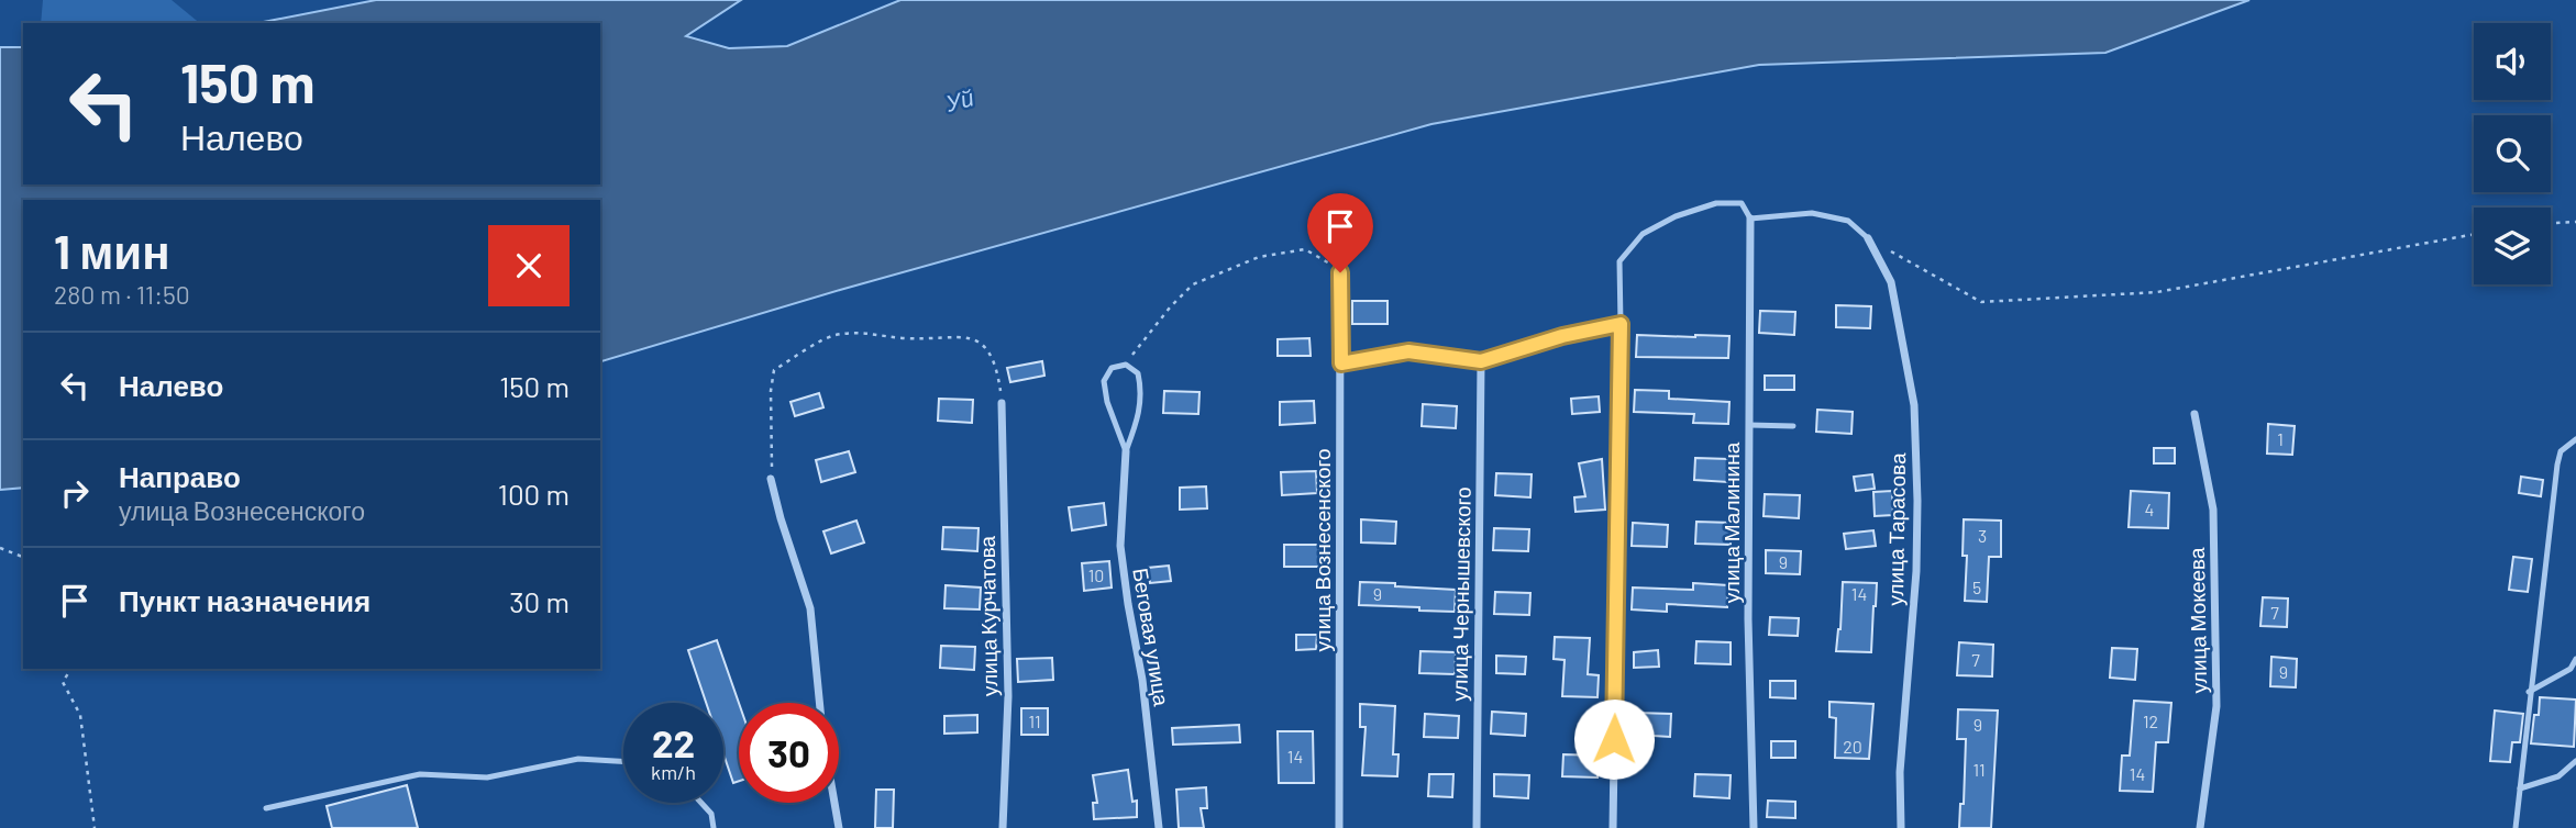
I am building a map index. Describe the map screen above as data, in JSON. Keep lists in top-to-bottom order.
{
  "streets": {
    "street": [
      "улица Малинина",
      "улица Тарасова",
      "улица Вознесенского",
      "улица Чернышевского",
      "улица Курчатова",
      "улица Мокеева",
      "Беговая улица"
    ]
  },
  "water": ["Уй"],
  "house_numbers": [
    "1",
    "4",
    "3",
    "9",
    "10",
    "5",
    "9",
    "14",
    "7",
    "7",
    "9",
    "11",
    "12",
    "9",
    "20",
    "14",
    "11",
    "14"
  ],
  "page": {
    "turn": ["150 m", "Налево"],
    "heading": ["1 мин", "280 m · 11:50"],
    "list": [
      {
        "name": "Налево",
        "value": "150 m"
      },
      {
        "name": "Направо",
        "note": "улица Вознесенского",
        "value": "100 m"
      },
      {
        "name": "Пункт назначения",
        "value": "30 m"
      }
    ],
    "speed": "22 km/h",
    "limit": "30"
  }
}
